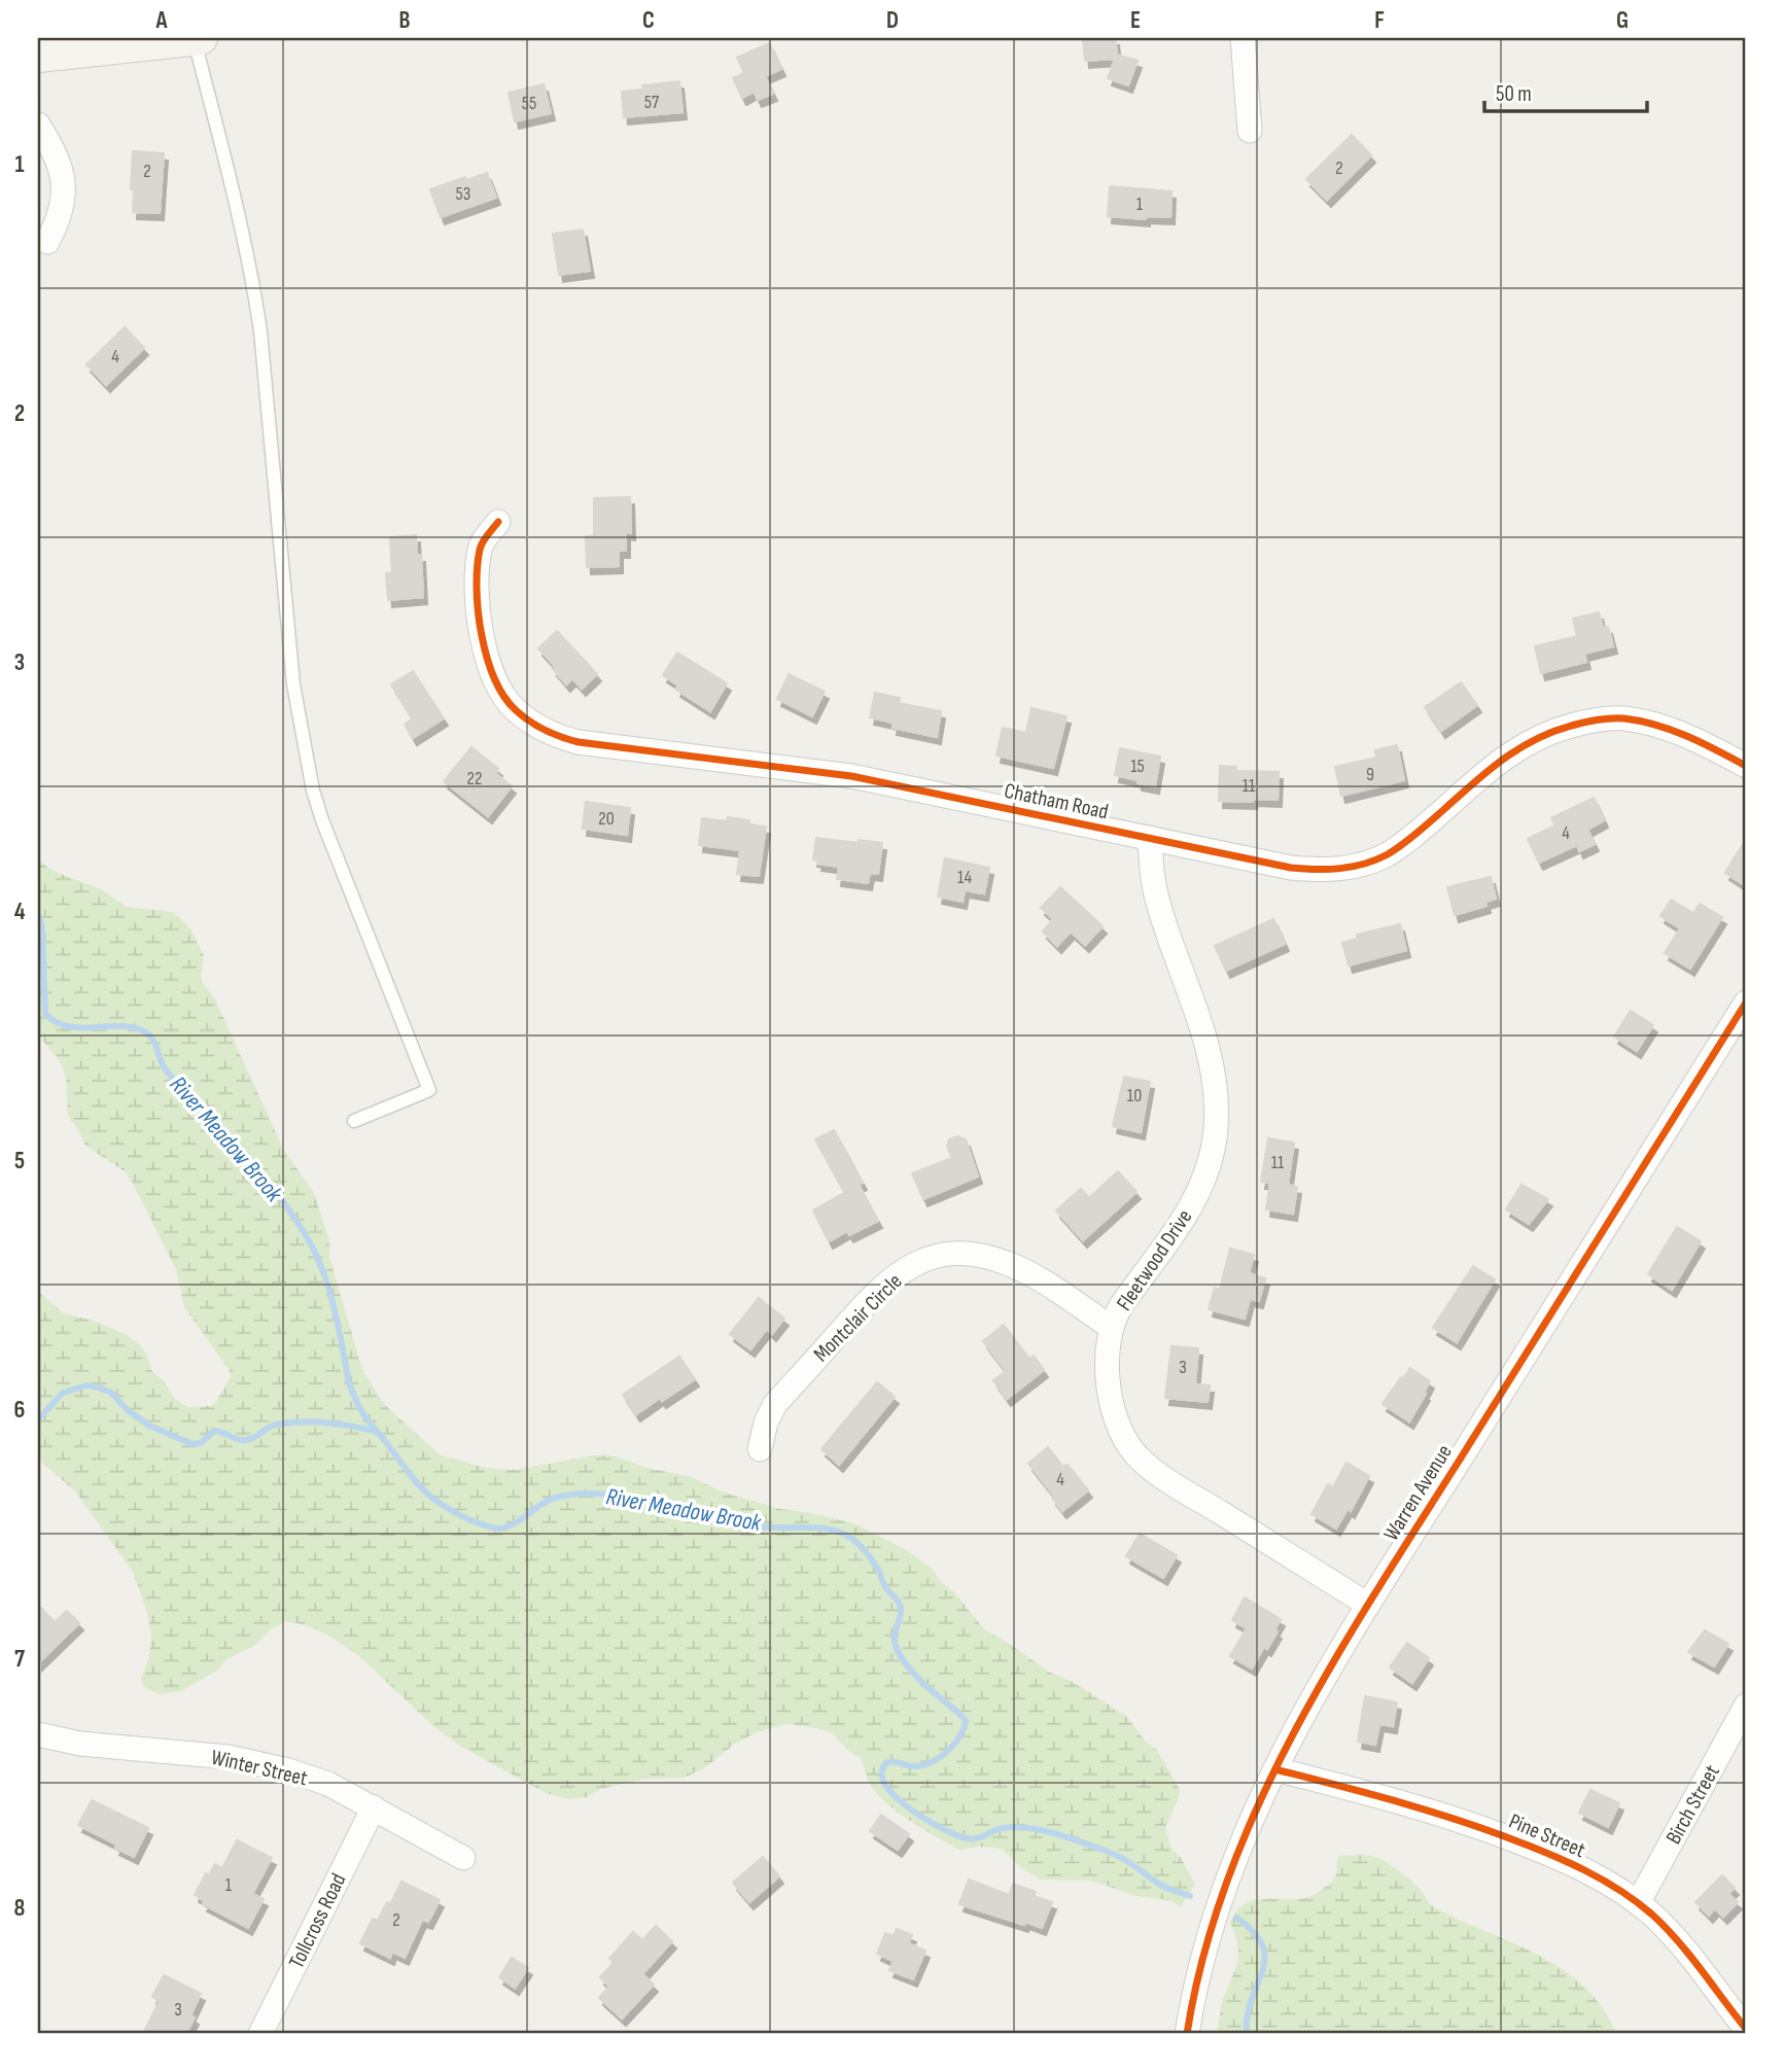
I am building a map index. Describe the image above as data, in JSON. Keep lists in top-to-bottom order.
{
  "streets": {
    "street": [
      "Chatham Road",
      "Fleetwood Drive",
      "Montclair Circle",
      "Warren Avenue",
      "Winter Street",
      "Birch Street",
      "Pine Street",
      "Tollcross Road"
    ]
  },
  "crossings": [
    ["Chatham Road", "Fleetwood Drive"],
    ["Fleetwood Drive", "Montclair Circle"],
    ["Fleetwood Drive", "Warren Avenue"],
    ["Warren Avenue", "Pine Street"],
    ["Winter Street", "Tollcross Road"],
    ["Birch Street", "Pine Street"]
  ],
  "water": ["River Meadow Brook"],
  "house_numbers": [
    "57",
    "55",
    "2",
    "2",
    "53",
    "1",
    "4",
    "15",
    "9",
    "22",
    "11",
    "20",
    "4",
    "14",
    "10",
    "11",
    "3",
    "4",
    "1",
    "2",
    "3"
  ],
  "scale_bar": "50 m",
  "grid": {
    "columns": [
      "A",
      "B",
      "C",
      "D",
      "E",
      "F",
      "G"
    ],
    "rows": [
      "1",
      "2",
      "3",
      "4",
      "5",
      "6",
      "7",
      "8"
    ]
  }
}
